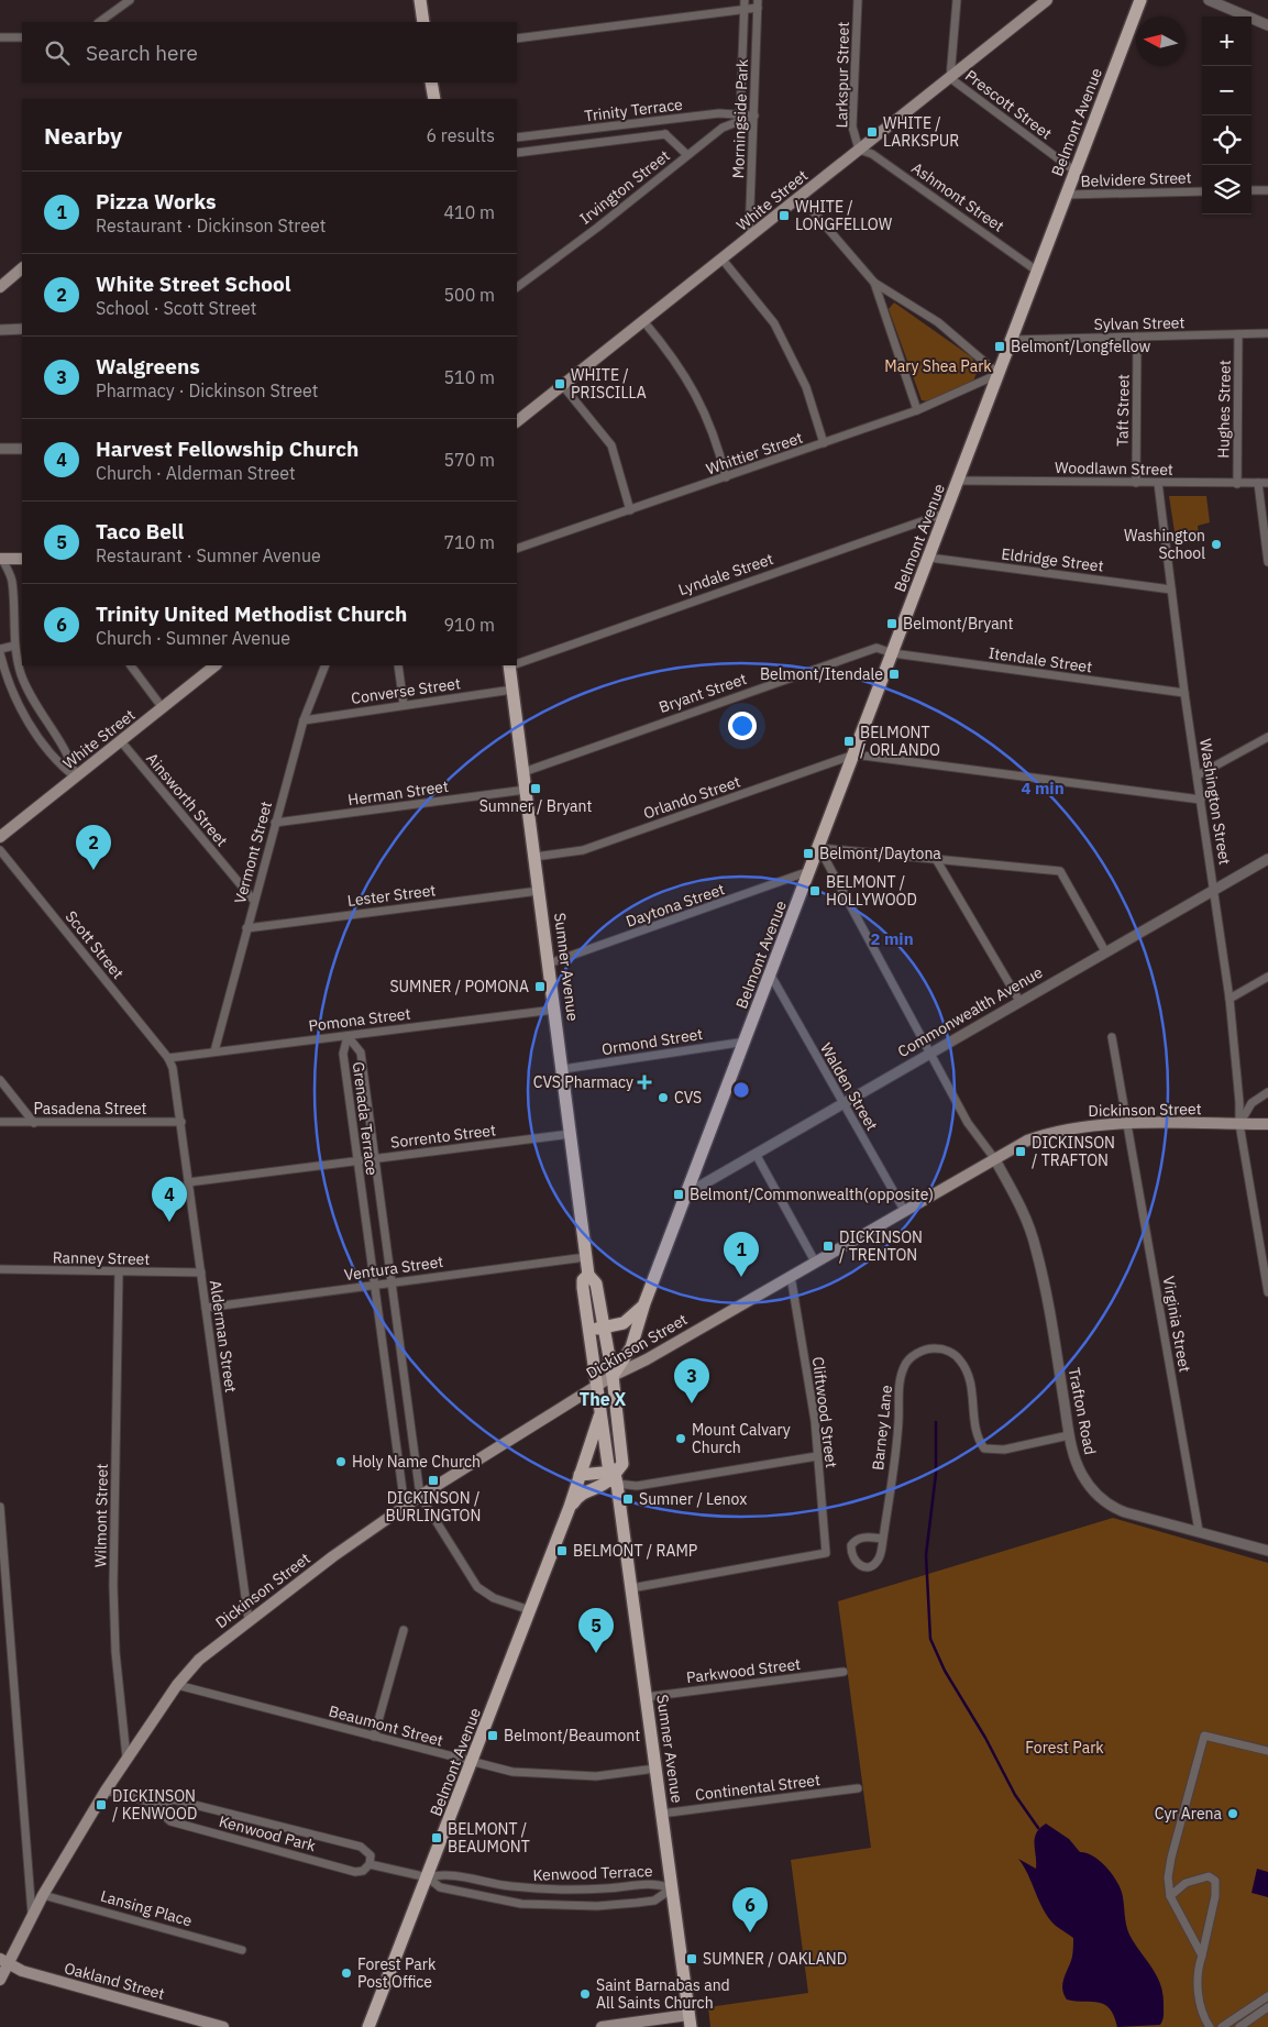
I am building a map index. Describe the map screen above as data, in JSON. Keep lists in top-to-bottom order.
{
  "streets": {
    "main road": [
      "Belmont Avenue",
      "White Street",
      "Sumner Avenue",
      "Dickinson Street",
      "Oakland Street"
    ],
    "street": [
      "Larkspur Street",
      "Prescott Street",
      "Trinity Terrace",
      "Morningside Park",
      "Belvidere Street",
      "Irvington Street",
      "Ashmont Street",
      "Sylvan Street",
      "Hughes Street",
      "Taft Street",
      "Whittier Street",
      "Woodlawn Street",
      "Eldridge Street",
      "Lyndale Street",
      "Itendale Street",
      "Converse Street",
      "Bryant Street",
      "Herman Street",
      "Orlando Street",
      "Ainsworth Street",
      "Washington Street",
      "Vermont Street",
      "Lester Street",
      "Daytona Street",
      "Scott Street",
      "Commonwealth Avenue",
      "Pomona Street",
      "Ormond Street",
      "Walden Street",
      "Pasadena Street",
      "Grenada Terrace",
      "Sorrento Street",
      "Ranney Street",
      "Ventura Street",
      "Virginia Street",
      "Alderman Street",
      "Trafton Road",
      "Cliftwood Street",
      "Barney Lane",
      "Wilmont Street",
      "Parkwood Street",
      "Beaumont Street",
      "Continental Street",
      "Kenwood Park",
      "Kenwood Terrace",
      "Lansing Place"
    ]
  },
  "crossings": [
    ["Larkspur Street", "Ashmont Street"],
    ["Larkspur Street", "White Street"],
    ["Prescott Street", "Belmont Avenue"],
    ["Prescott Street", "White Street"],
    ["Trinity Terrace", "Morningside Park"],
    ["Trinity Terrace", "Irvington Street"],
    ["Morningside Park", "Irvington Street"],
    ["Morningside Park", "White Street"],
    ["Belmont Avenue", "Belvidere Street"],
    ["Belmont Avenue", "Ashmont Street"],
    ["Belmont Avenue", "Sylvan Street"],
    ["Belmont Avenue", "Whittier Street"],
    ["Belmont Avenue", "Woodlawn Street"],
    ["Belmont Avenue", "Eldridge Street"],
    ["Belmont Avenue", "Lyndale Street"],
    ["Belmont Avenue", "Itendale Street"],
    ["Belmont Avenue", "Bryant Street"],
    ["Belmont Avenue", "Orlando Street"],
    ["Belmont Avenue", "Daytona Street"],
    ["Belmont Avenue", "Sumner Avenue"],
    ["Belmont Avenue", "Commonwealth Avenue"],
    ["Belmont Avenue", "Ormond Street"],
    ["Belmont Avenue", "Walden Street"],
    ["Belmont Avenue", "Dickinson Street"],
    ["Belmont Avenue", "Beaumont Street"],
    ["Belmont Avenue", "Kenwood Park"],
    ["Belmont Avenue", "Kenwood Terrace"],
    ["Ashmont Street", "White Street"],
    ["White Street", "Ainsworth Street"],
    ["Sylvan Street", "Hughes Street"],
    ["Sylvan Street", "Taft Street"],
    ["Hughes Street", "Woodlawn Street"],
    ["Taft Street", "Woodlawn Street"],
    ["Woodlawn Street", "Washington Street"],
    ["Eldridge Street", "Washington Street"],
    ["Itendale Street", "Bryant Street"],
    ["Itendale Street", "Washington Street"],
    ["Converse Street", "Vermont Street"],
    ["Converse Street", "Sumner Avenue"],
    ["Bryant Street", "Sumner Avenue"],
    ["Herman Street", "Vermont Street"],
    ["Herman Street", "Sumner Avenue"],
    ["Orlando Street", "Sumner Avenue"],
    ["Ainsworth Street", "Vermont Street"],
    ["Washington Street", "Commonwealth Avenue"],
    ["Washington Street", "Dickinson Street"],
    ["Vermont Street", "Lester Street"],
    ["Vermont Street", "Pomona Street"],
    ["Lester Street", "Sumner Avenue"],
    ["Daytona Street", "Sumner Avenue"],
    ["Scott Street", "Pomona Street"],
    ["Scott Street", "Alderman Street"],
    ["Sumner Avenue", "Pomona Street"],
    ["Sumner Avenue", "Ormond Street"],
    ["Sumner Avenue", "Dickinson Street"],
    ["Sumner Avenue", "Sorrento Street"],
    ["Sumner Avenue", "Ventura Street"],
    ["Sumner Avenue", "Cliftwood Street"],
    ["Sumner Avenue", "Parkwood Street"],
    ["Sumner Avenue", "Beaumont Street"],
    ["Sumner Avenue", "Continental Street"],
    ["Sumner Avenue", "Kenwood Terrace"],
    ["Commonwealth Avenue", "Walden Street"],
    ["Pomona Street", "Grenada Terrace"],
    ["Pomona Street", "Alderman Street"],
    ["Walden Street", "Dickinson Street"],
    ["Pasadena Street", "Alderman Street"],
    ["Dickinson Street", "Grenada Terrace"],
    ["Dickinson Street", "Virginia Street"],
    ["Dickinson Street", "Alderman Street"],
    ["Dickinson Street", "Trafton Road"],
    ["Dickinson Street", "Cliftwood Street"],
    ["Dickinson Street", "Wilmont Street"],
    ["Dickinson Street", "Beaumont Street"],
    ["Dickinson Street", "Kenwood Park"],
    ["Dickinson Street", "Lansing Place"],
    ["Dickinson Street", "Oakland Street"],
    ["Grenada Terrace", "Sorrento Street"],
    ["Grenada Terrace", "Ventura Street"],
    ["Sorrento Street", "Alderman Street"],
    ["Ranney Street", "Alderman Street"],
    ["Ranney Street", "Wilmont Street"],
    ["Ventura Street", "Alderman Street"],
    ["Virginia Street", "Trafton Road"],
    ["Trafton Road", "Barney Lane"],
    ["Kenwood Park", "Kenwood Terrace"]
  ],
  "districts": ["The X"],
  "parks": ["Mary Shea Park", "Forest Park"],
  "places": {
    "transit": [
      "WHITE / LARKSPUR",
      "WHITE / LONGFELLOW",
      "Belmont/Longfellow",
      "WHITE / PRISCILLA",
      "Belmont/Bryant",
      "Belmont/Itendale",
      "BELMONT / ORLANDO",
      "Sumner / Bryant",
      "Belmont/Daytona",
      "BELMONT / HOLLYWOOD",
      "SUMNER / POMONA",
      "DICKINSON / TRAFTON",
      "Belmont/Commonwealth(opposite)",
      "DICKINSON / TRENTON",
      "DICKINSON / BURLINGTON",
      "Sumner / Lenox",
      "BELMONT / RAMP",
      "Belmont/Beaumont",
      "DICKINSON / KENWOOD",
      "BELMONT / BEAUMONT",
      "SUMNER / OAKLAND"
    ],
    "other": [
      "Washington School",
      "CVS",
      "Mount Calvary Church",
      "Holy Name Church",
      "Cyr Arena",
      "Forest Park Post Office",
      "Saint Barnabas and All Saints Church"
    ],
    "health": ["CVS Pharmacy"]
  },
  "north": "left",
  "page": {
    "map_buttons": ["+", "−"],
    "search": "Search here",
    "heading": ["Nearby", "6 results"],
    "list": [
      {
        "mark": "1",
        "name": "Pizza Works",
        "note": "Restaurant · Dickinson Street",
        "value": "410 m"
      },
      {
        "mark": "2",
        "name": "White Street School",
        "note": "School · Scott Street",
        "value": "500 m"
      },
      {
        "mark": "3",
        "name": "Walgreens",
        "note": "Pharmacy · Dickinson Street",
        "value": "510 m"
      },
      {
        "mark": "4",
        "name": "Harvest Fellowship Church",
        "note": "Church · Alderman Street",
        "value": "570 m"
      },
      {
        "mark": "5",
        "name": "Taco Bell",
        "note": "Restaurant · Sumner Avenue",
        "value": "710 m"
      },
      {
        "mark": "6",
        "name": "Trinity United Methodist Church",
        "note": "Church · Sumner Avenue",
        "value": "910 m"
      }
    ],
    "pins": [
      "2",
      "4",
      "1",
      "3",
      "5",
      "6"
    ]
  },
  "rings": ["4 min", "2 min"]
}
